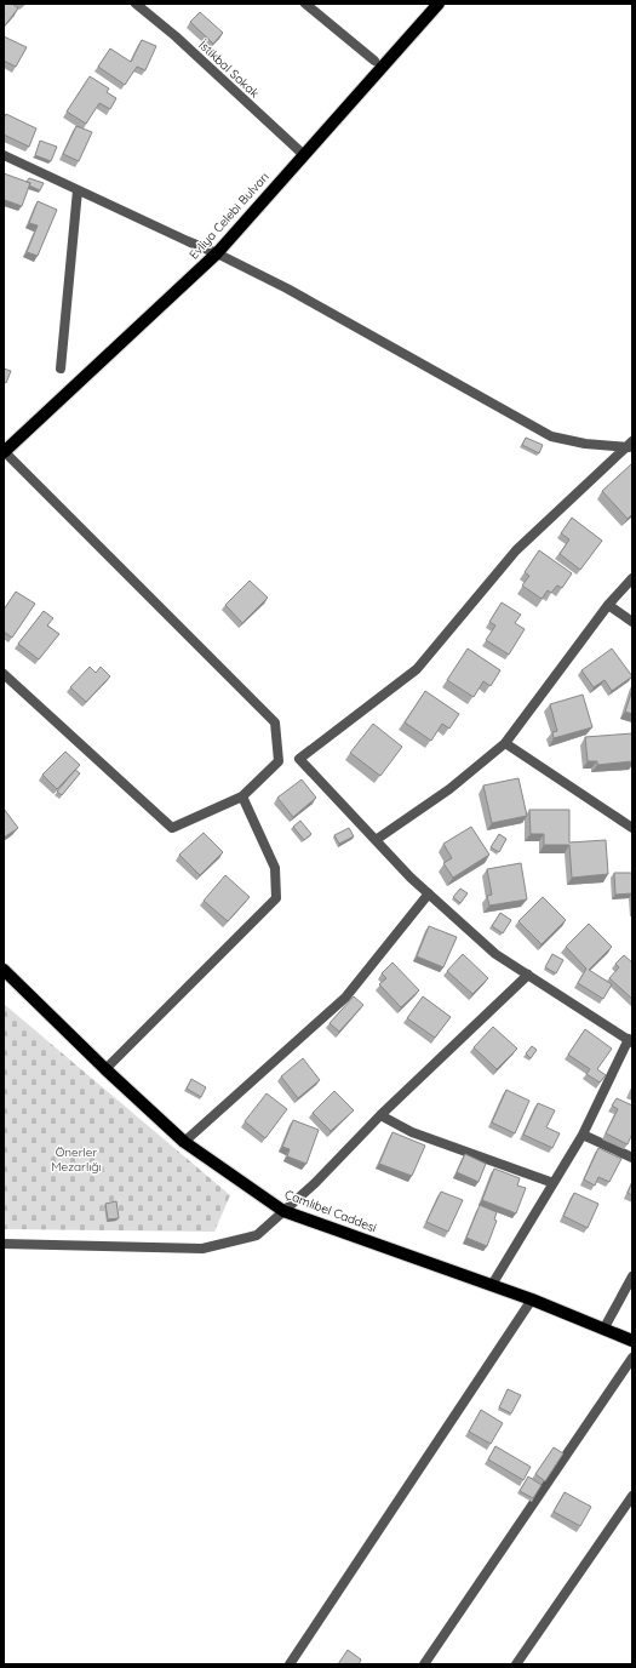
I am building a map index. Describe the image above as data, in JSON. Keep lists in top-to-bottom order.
{
  "streets": {
    "main road": ["Evliya Celebi Bulvarı", "Çamlıbel Caddesi"],
    "street": ["İstikbal Sokak"]
  },
  "crossings": [
    ["İstikbal Sokak", "Evliya Celebi Bulvarı"]
  ],
  "parks": ["Önerler Mezarlığı"]
}
